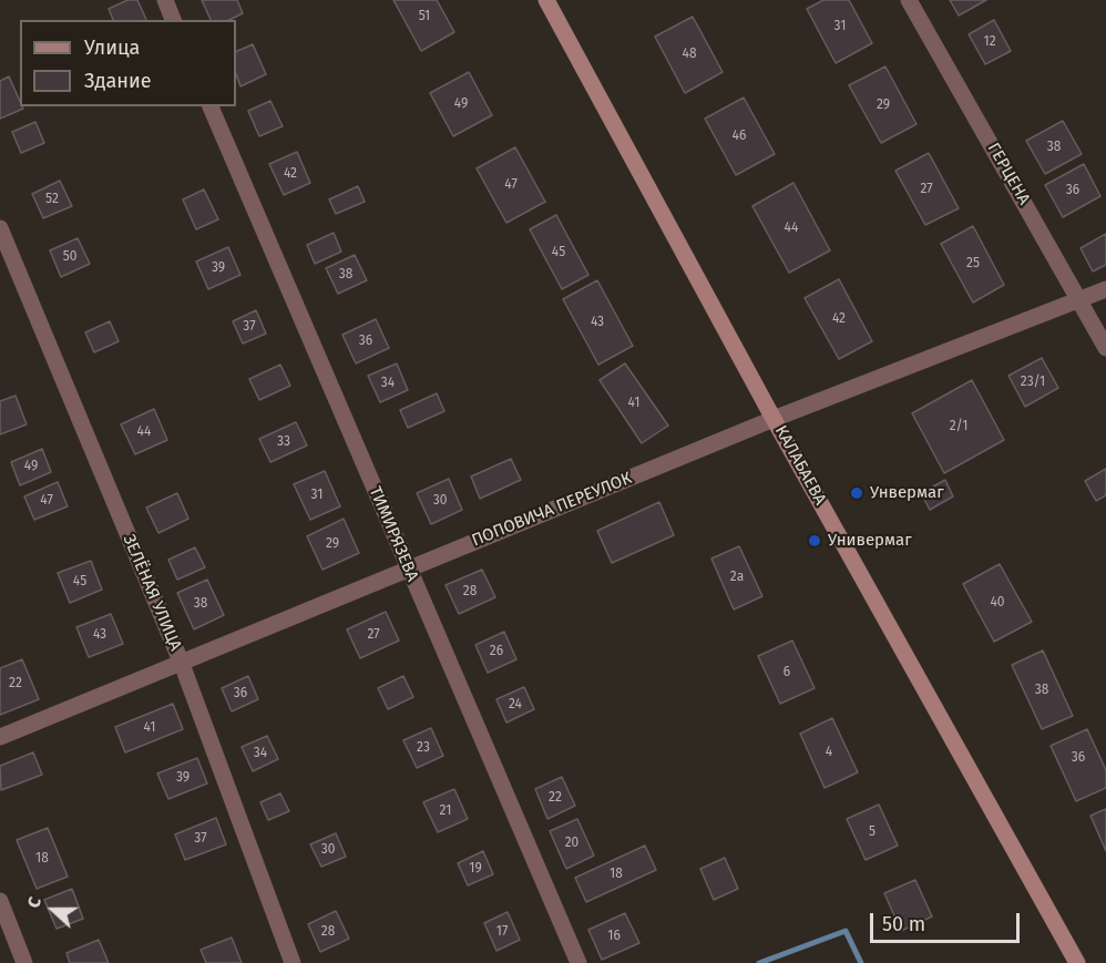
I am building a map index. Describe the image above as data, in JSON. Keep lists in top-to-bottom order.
{
  "streets": {
    "street": [
      "ГЕРЦЕНА",
      "КАЛАБАЕВА",
      "ПОПОВИЧА ПЕРЕУЛОК",
      "ТИМИРЯЗЕВА",
      "ЗЕЛЁНАЯ УЛИЦА"
    ]
  },
  "crossings": [
    ["ГЕРЦЕНА", "ПОПОВИЧА ПЕРЕУЛОК"],
    ["КАЛАБАЕВА", "ПОПОВИЧА ПЕРЕУЛОК"],
    ["ПОПОВИЧА ПЕРЕУЛОК", "ТИМИРЯЗЕВА"],
    ["ПОПОВИЧА ПЕРЕУЛОК", "ЗЕЛЁНАЯ УЛИЦА"]
  ],
  "places": ["Унвермаг", "Универмаг"],
  "house_numbers": [
    "51",
    "31",
    "12",
    "48",
    "49",
    "29",
    "46",
    "38",
    "42",
    "47",
    "27",
    "36",
    "52",
    "44",
    "45",
    "50",
    "25",
    "39",
    "38",
    "42",
    "43",
    "37",
    "36",
    "23/1",
    "34",
    "41",
    "2/1",
    "44",
    "33",
    "49",
    "31",
    "47",
    "30",
    "29",
    "2а",
    "45",
    "28",
    "40",
    "38",
    "43",
    "27",
    "26",
    "6",
    "22",
    "38",
    "36",
    "24",
    "41",
    "23",
    "4",
    "34",
    "36",
    "39",
    "22",
    "21",
    "5",
    "37",
    "20",
    "30",
    "18",
    "19",
    "18",
    "28",
    "17",
    "16"
  ],
  "legend": ["Улица", "Здание"],
  "scale_bar": "50 m",
  "north": "left"
}
